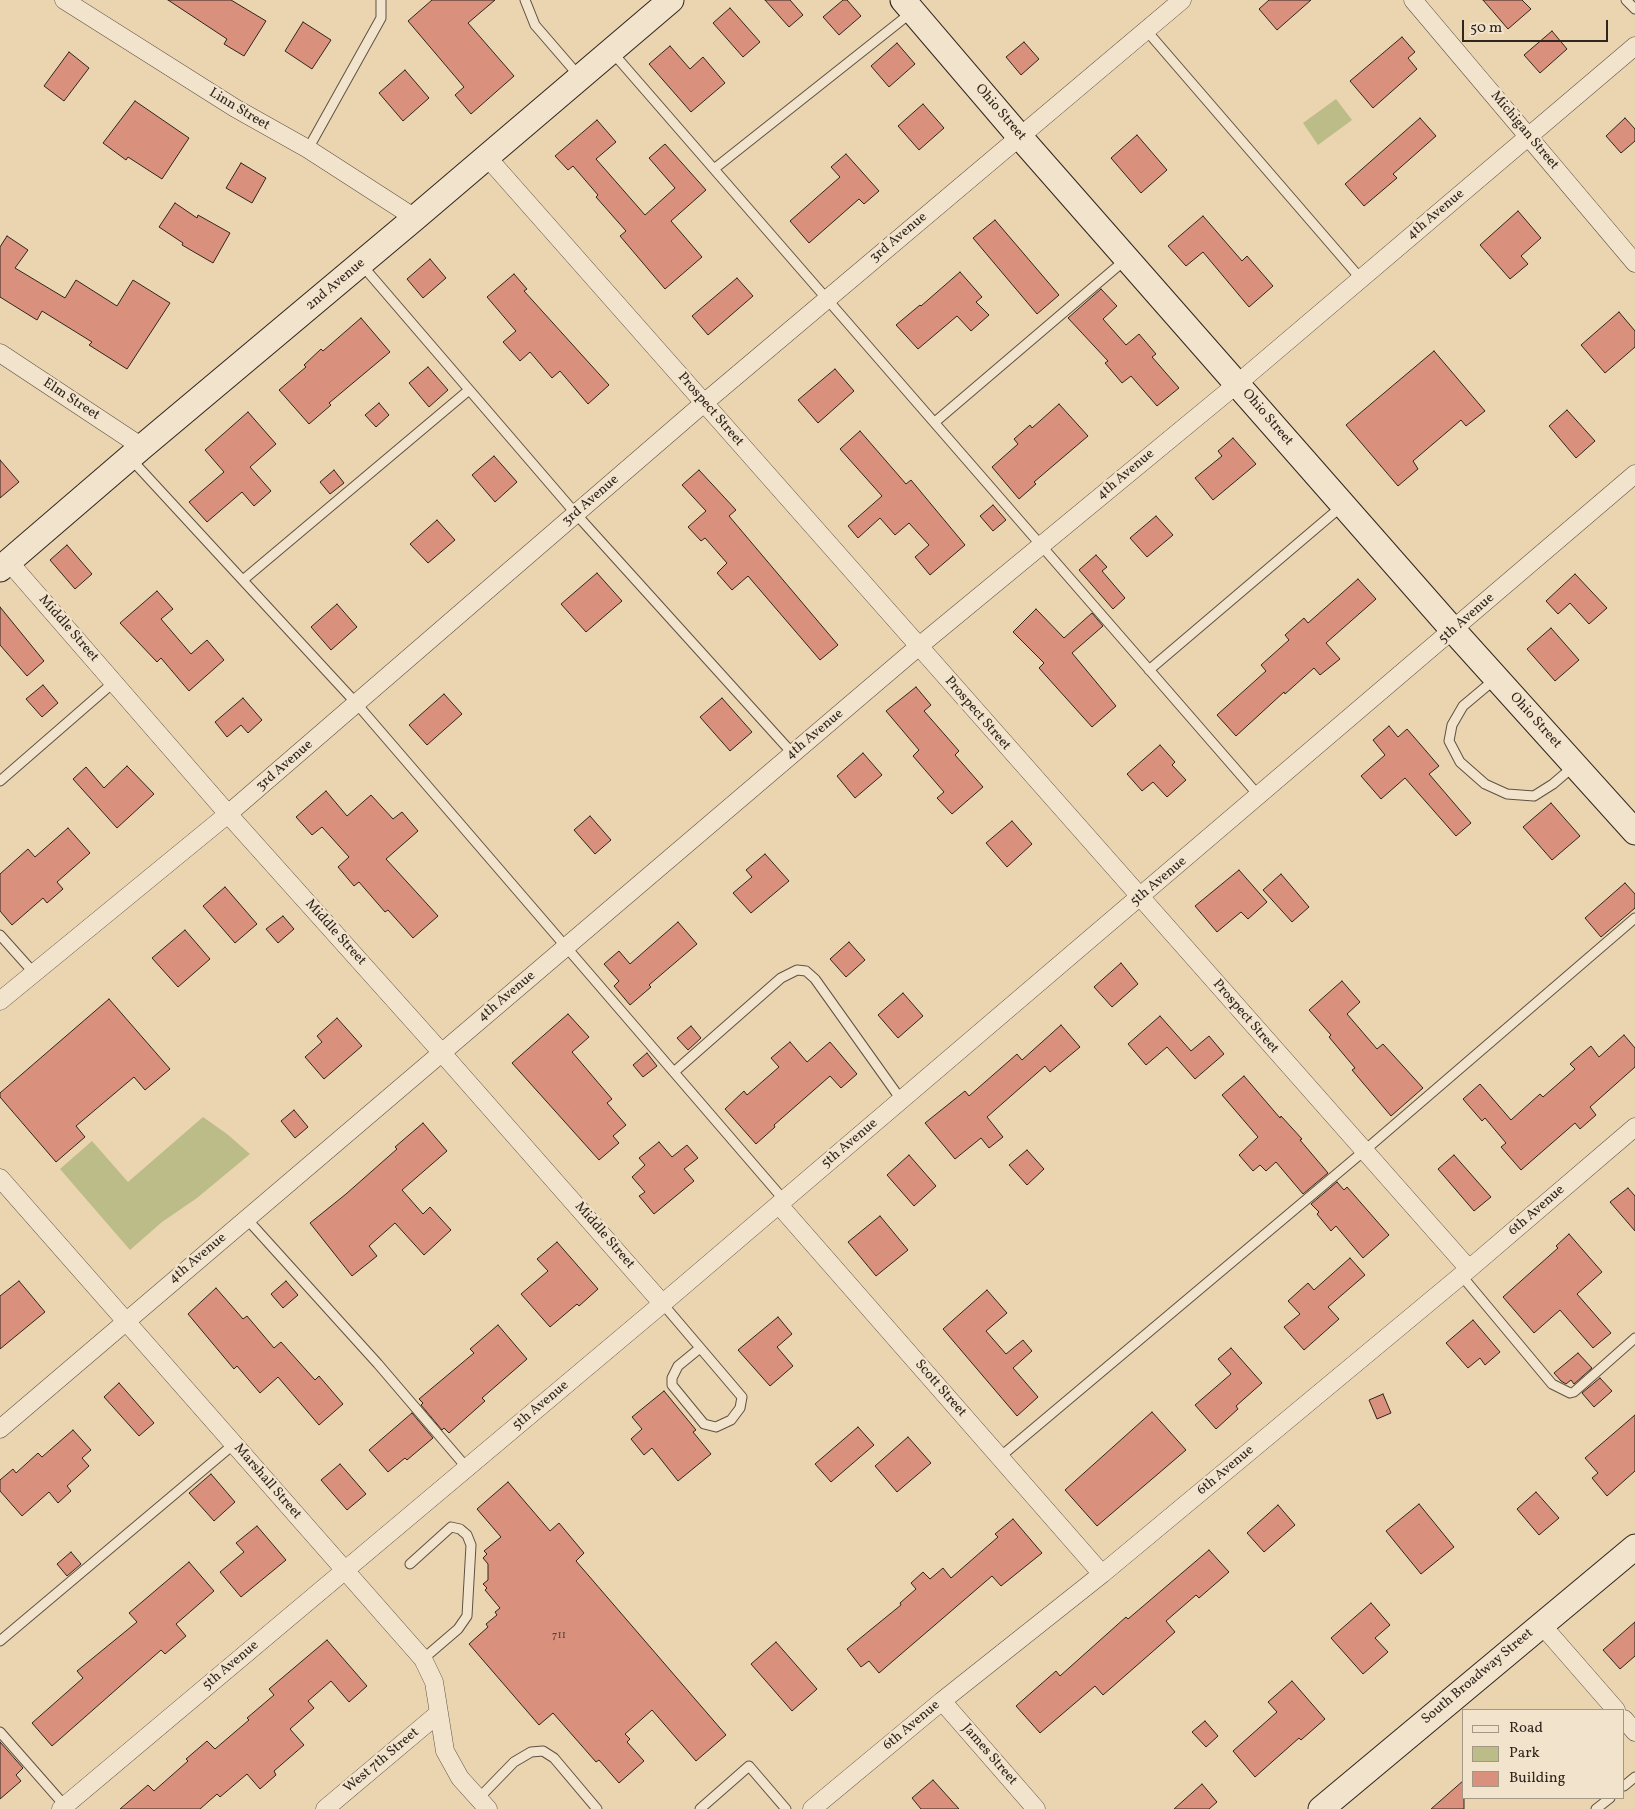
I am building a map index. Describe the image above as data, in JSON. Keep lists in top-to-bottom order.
{
  "streets": {
    "street": [
      "Linn Street",
      "Ohio Street",
      "Michigan Street",
      "4th Avenue",
      "3rd Avenue",
      "2nd Avenue",
      "Elm Street",
      "Prospect Street",
      "5th Avenue",
      "Middle Street",
      "6th Avenue",
      "Scott Street",
      "Marshall Street",
      "South Broadway Street",
      "James Street",
      "West 7th Street"
    ]
  },
  "crossings": [
    ["Linn Street", "2nd Avenue"],
    ["Ohio Street", "4th Avenue"],
    ["Ohio Street", "3rd Avenue"],
    ["Ohio Street", "5th Avenue"],
    ["Michigan Street", "4th Avenue"],
    ["4th Avenue", "Prospect Street"],
    ["4th Avenue", "Middle Street"],
    ["4th Avenue", "Marshall Street"],
    ["3rd Avenue", "Prospect Street"],
    ["3rd Avenue", "Middle Street"],
    ["2nd Avenue", "Elm Street"],
    ["2nd Avenue", "Prospect Street"],
    ["2nd Avenue", "Middle Street"],
    ["Prospect Street", "5th Avenue"],
    ["Prospect Street", "6th Avenue"],
    ["5th Avenue", "Middle Street"],
    ["5th Avenue", "Scott Street"],
    ["5th Avenue", "Marshall Street"],
    ["6th Avenue", "Scott Street"],
    ["6th Avenue", "James Street"],
    ["Marshall Street", "West 7th Street"]
  ],
  "house_numbers": ["711"],
  "legend": ["Road", "Park", "Building"],
  "scale_bar": "50 m"
}
